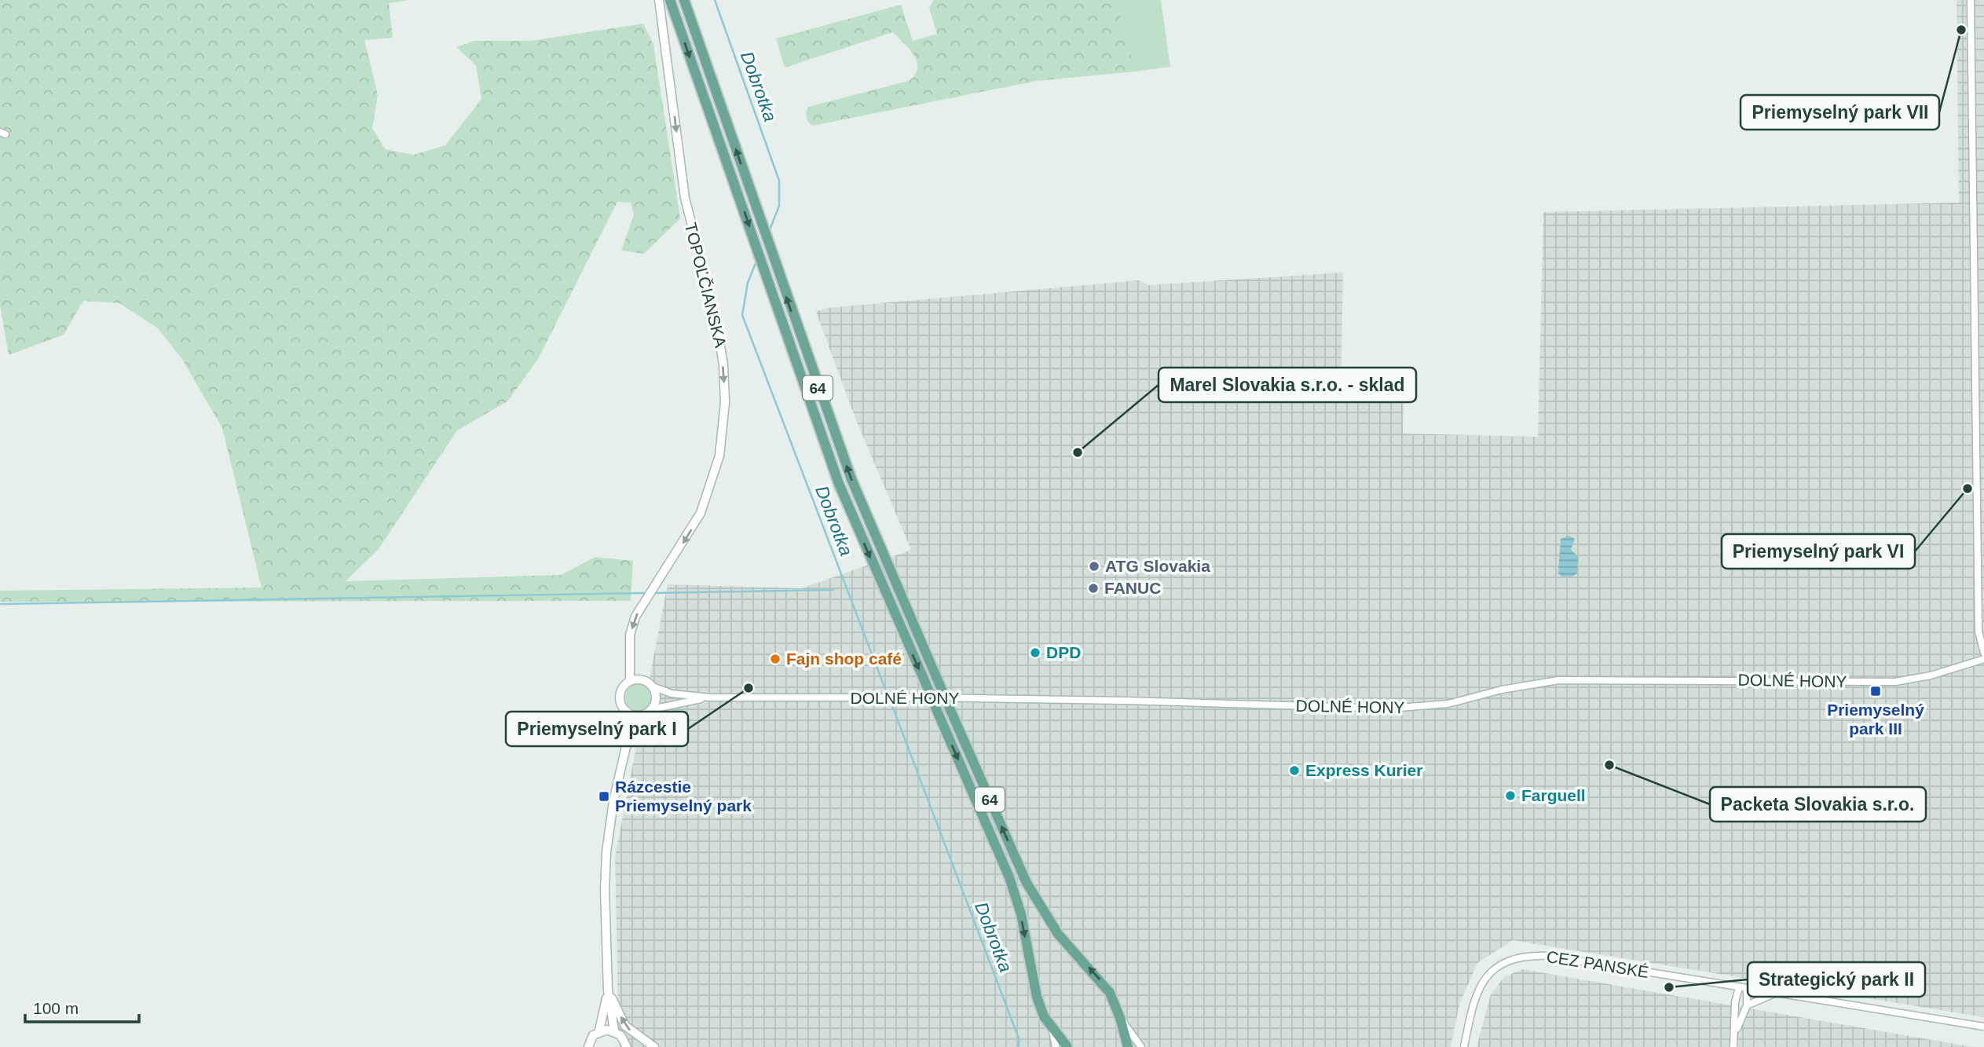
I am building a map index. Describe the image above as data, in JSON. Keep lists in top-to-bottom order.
{
  "streets": {
    "main road": ["64"],
    "street": ["TOPOĽČIANSKA", "DOLNÉ HONY", "CEZ PANSKÉ"]
  },
  "crossings": [
    ["TOPOĽČIANSKA", "DOLNÉ HONY"]
  ],
  "one_way": ["TOPOĽČIANSKA"],
  "water": ["Dobrotka"],
  "places": {
    "other": [
      "Priemyselný park VII",
      "Marel Slovakia s.r.o. - sklad",
      "Priemyselný park VI",
      "ATG Slovakia",
      "FANUC",
      "DPD",
      "Fajn shop café",
      "Priemyselný park I",
      "Packeta Slovakia s.r.o.",
      "Express Kurier",
      "Farguell",
      "Strategický park II"
    ],
    "transit": ["Priemyselný park III", "Rázcestie Priemyselný park"]
  },
  "scale_bar": "100 m"
}
